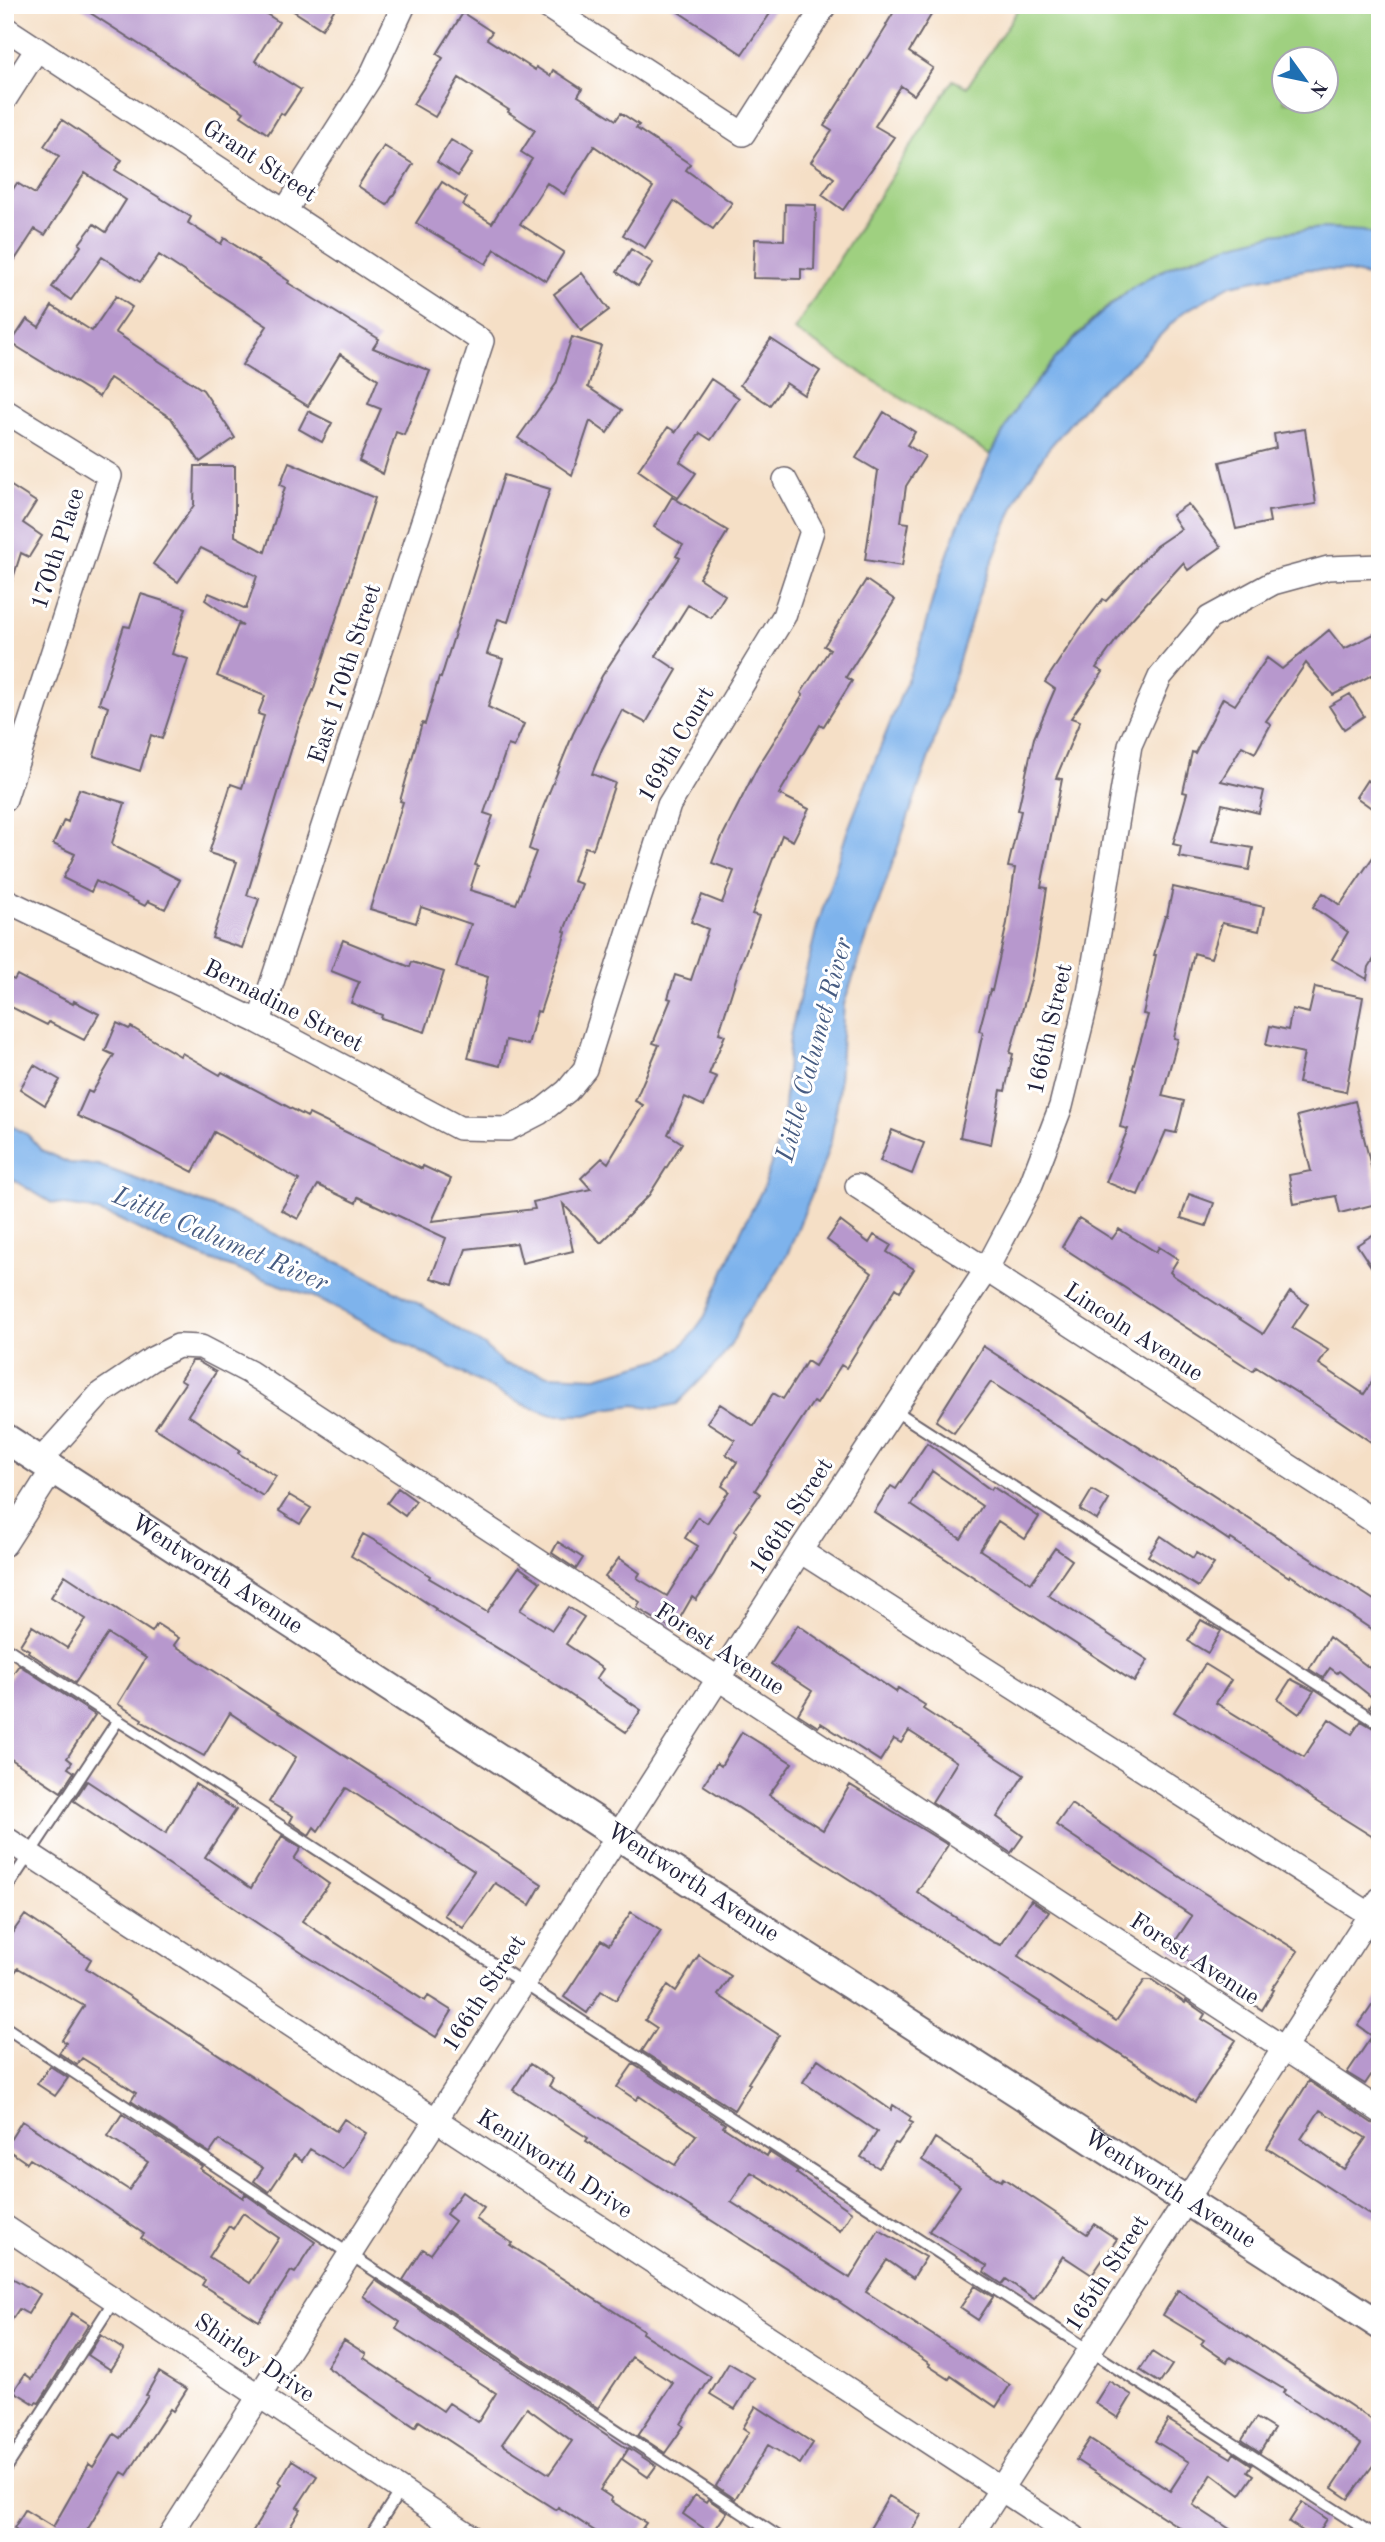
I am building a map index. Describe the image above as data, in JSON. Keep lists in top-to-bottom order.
{
  "streets": {
    "street": [
      "Grant Street",
      "170th Place",
      "East 170th Street",
      "169th Court",
      "Bernadine Street",
      "166th Street",
      "Lincoln Avenue",
      "Wentworth Avenue",
      "Forest Avenue",
      "Kenilworth Drive",
      "165th Street",
      "Shirley Drive"
    ]
  },
  "crossings": [
    ["Grant Street", "East 170th Street"],
    ["East 170th Street", "Bernadine Street"],
    ["169th Court", "Bernadine Street"],
    ["166th Street", "Lincoln Avenue"],
    ["166th Street", "Wentworth Avenue"],
    ["166th Street", "Forest Avenue"],
    ["166th Street", "Kenilworth Drive"],
    ["166th Street", "Shirley Drive"],
    ["Wentworth Avenue", "Forest Avenue"],
    ["Wentworth Avenue", "165th Street"],
    ["Forest Avenue", "165th Street"],
    ["Kenilworth Drive", "165th Street"]
  ],
  "water": ["Little Calumet River"],
  "north": "bottom right"
}
